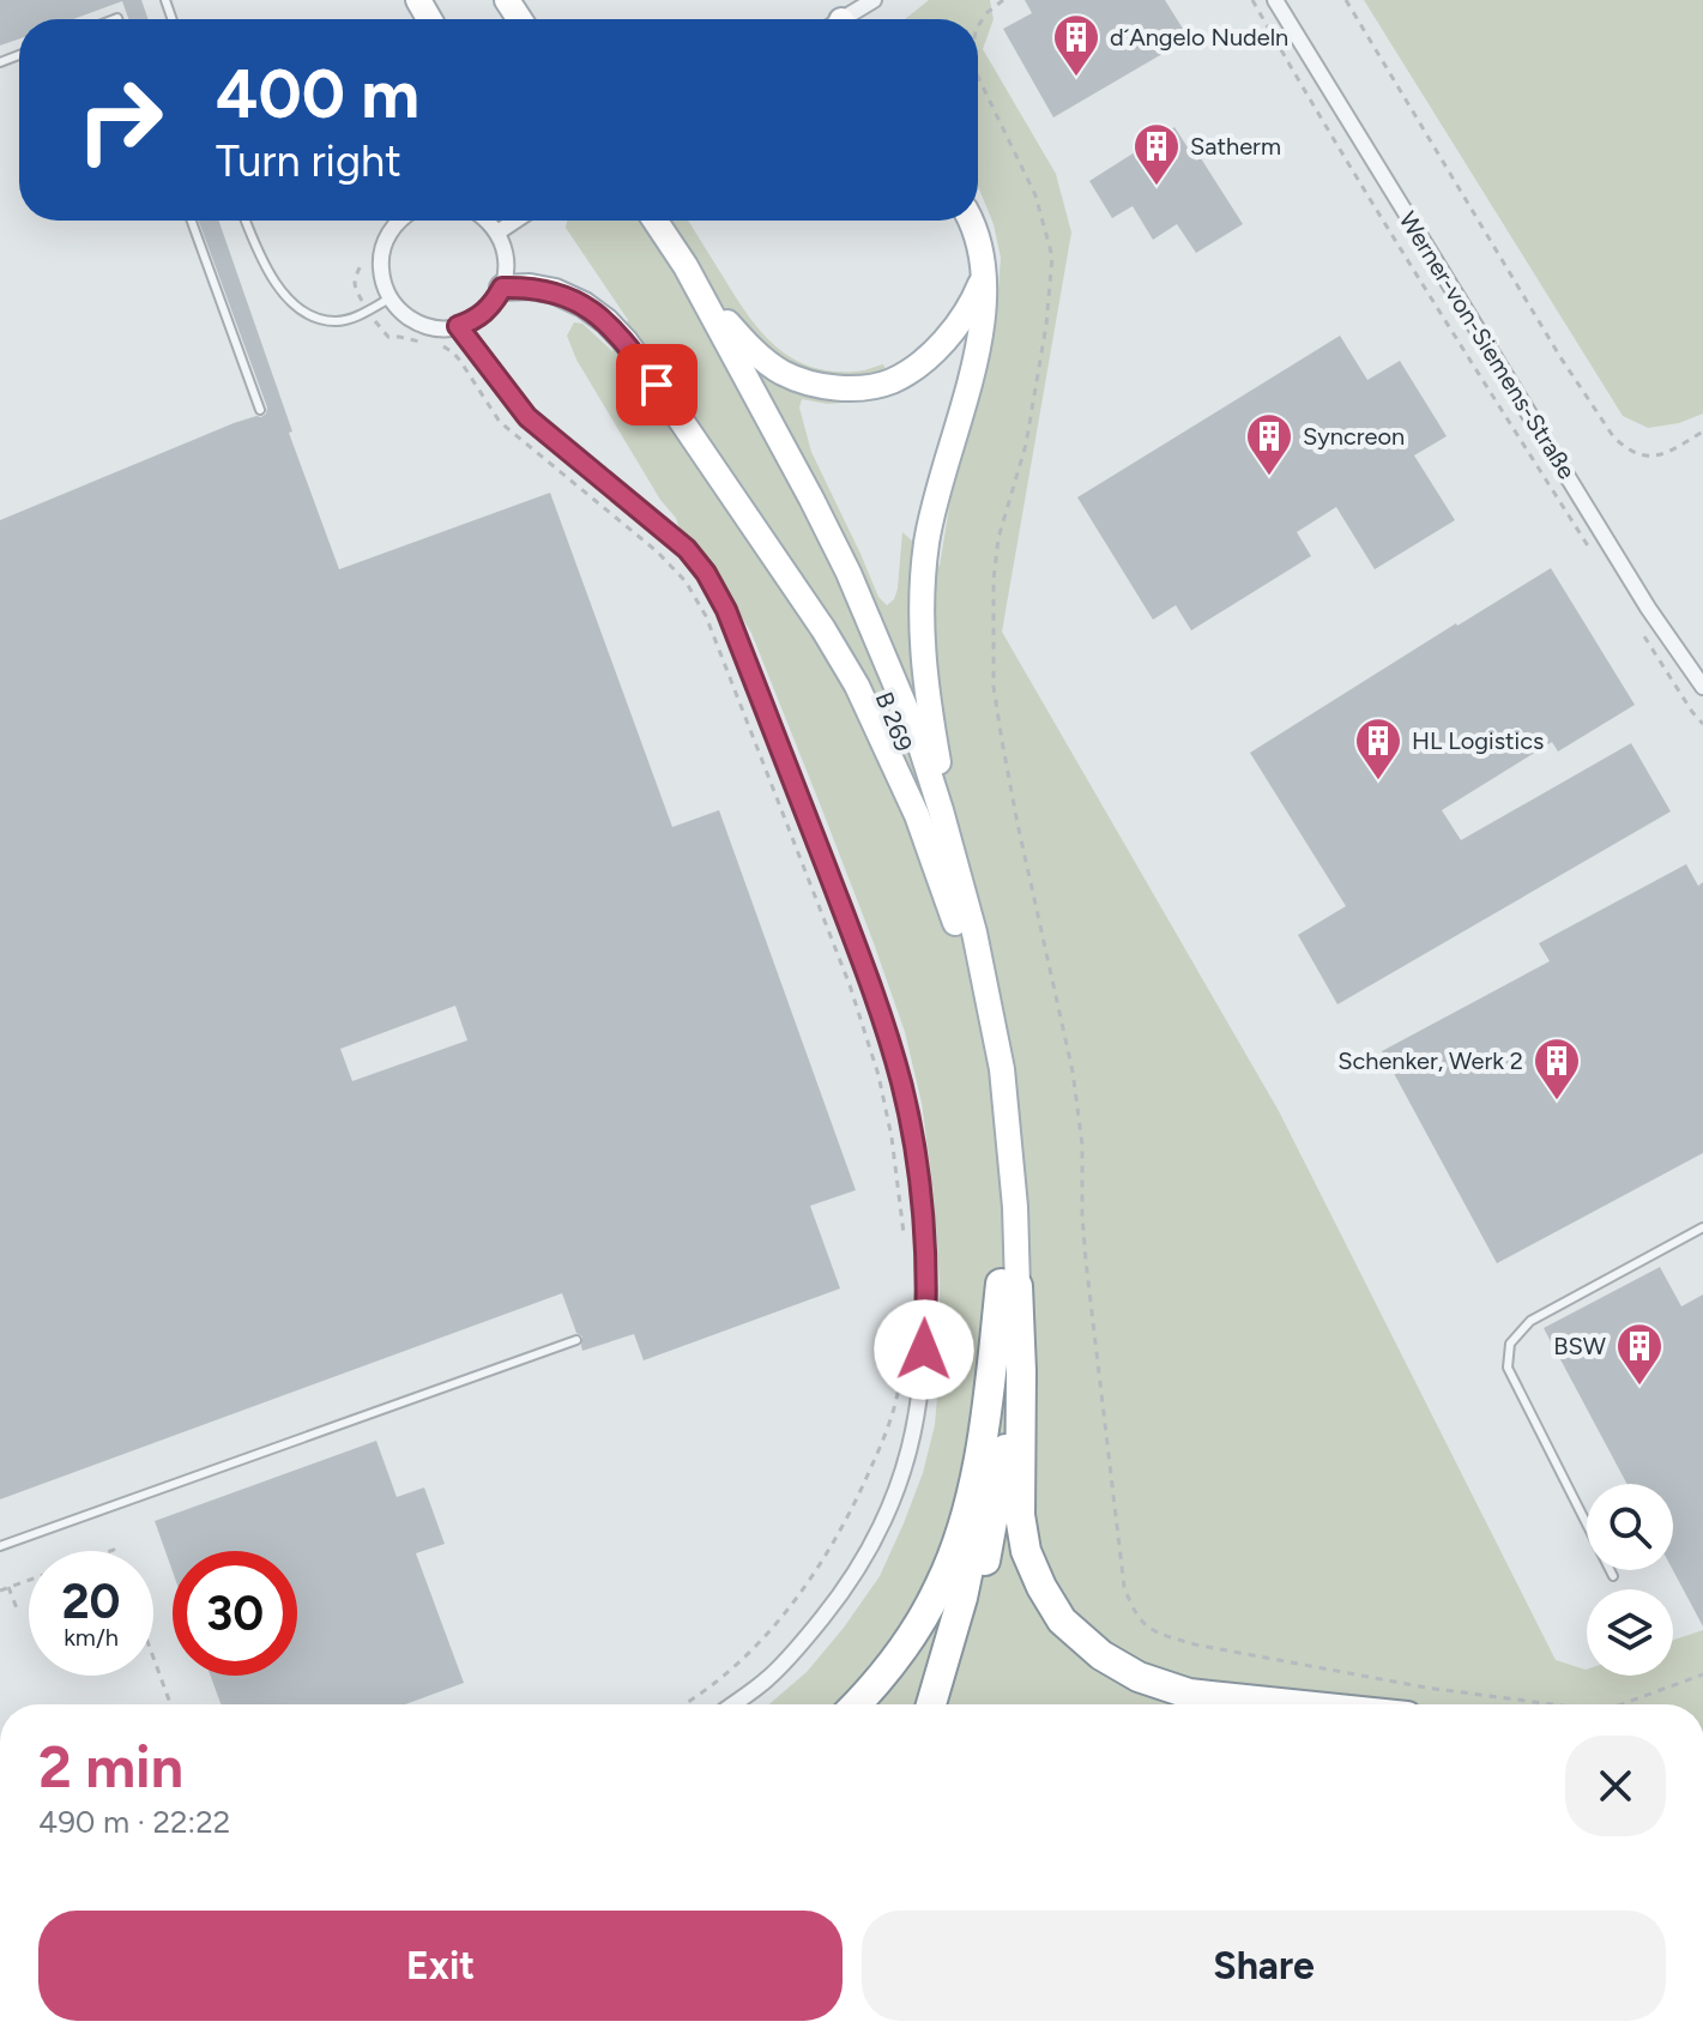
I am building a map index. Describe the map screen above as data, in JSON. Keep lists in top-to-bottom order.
{
  "streets": {
    "main road": ["B 269"],
    "street": ["Werner-von-Siemens-Straße"]
  },
  "places": {
    "building": [
      "d´Angelo Nudeln",
      "Satherm",
      "Syncreon",
      "HL Logistics",
      "Schenker, Werk 2",
      "BSW"
    ]
  },
  "page": {
    "turn": ["400 m", "Turn right"],
    "speed": "20 km/h",
    "limit": "30",
    "heading": ["2 min", "490 m · 22:22"],
    "buttons": ["Exit", "Share"]
  }
}
